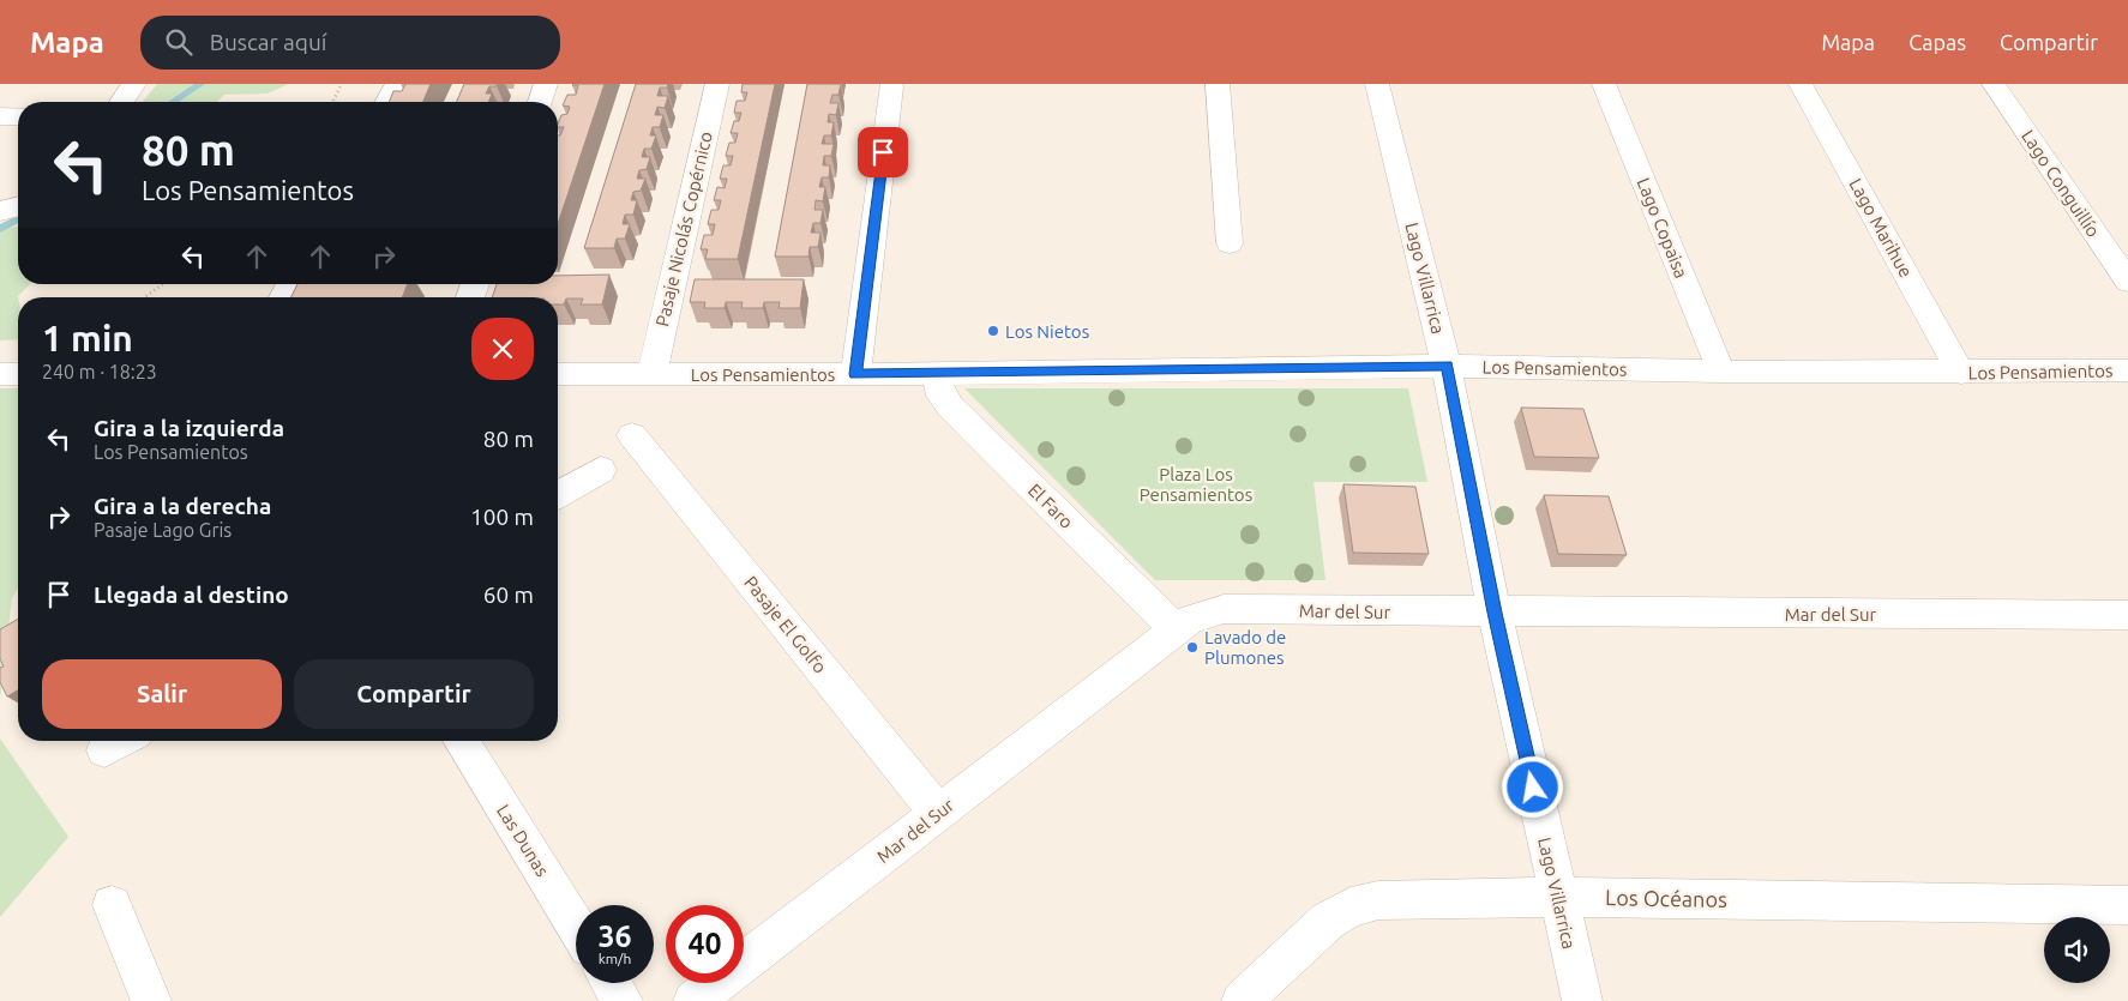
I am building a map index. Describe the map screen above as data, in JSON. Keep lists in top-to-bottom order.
{
  "streets": {
    "street": [
      "Lago Conguillío",
      "Lago Copaisa",
      "Lago Marihue",
      "Pasaje Nicolás Copérnico",
      "Lago Villarrica",
      "Los Pensamientos",
      "El Faro",
      "Mar del Sur",
      "Pasaje El Golfo",
      "Las Dunas",
      "Los Océanos"
    ]
  },
  "crossings": [
    ["Lago Copaisa", "Los Pensamientos"],
    ["Lago Marihue", "Los Pensamientos"],
    ["Pasaje Nicolás Copérnico", "Los Pensamientos"],
    ["Lago Villarrica", "Los Pensamientos"],
    ["Lago Villarrica", "Mar del Sur"],
    ["Lago Villarrica", "Los Océanos"],
    ["Los Pensamientos", "El Faro"],
    ["El Faro", "Mar del Sur"],
    ["Mar del Sur", "Pasaje El Golfo"]
  ],
  "parks": ["Plaza Los Pensamientos"],
  "places": ["Los Nietos", "Lavado de Plumones"],
  "page": {
    "header": "Mapa",
    "search": "Buscar aquí",
    "nav": ["Mapa", "Capas", "Compartir"],
    "turn": ["80 m", "Los Pensamientos"],
    "heading": ["1 min", "240 m · 18:23"],
    "list": [
      {
        "name": "Gira a la izquierda",
        "note": "Los Pensamientos",
        "value": "80 m"
      },
      {
        "name": "Gira a la derecha",
        "note": "Pasaje Lago Gris",
        "value": "100 m"
      },
      {
        "name": "Llegada al destino",
        "value": "60 m"
      }
    ],
    "buttons": ["Salir", "Compartir"],
    "speed": "36 km/h",
    "limit": "40"
  }
}
